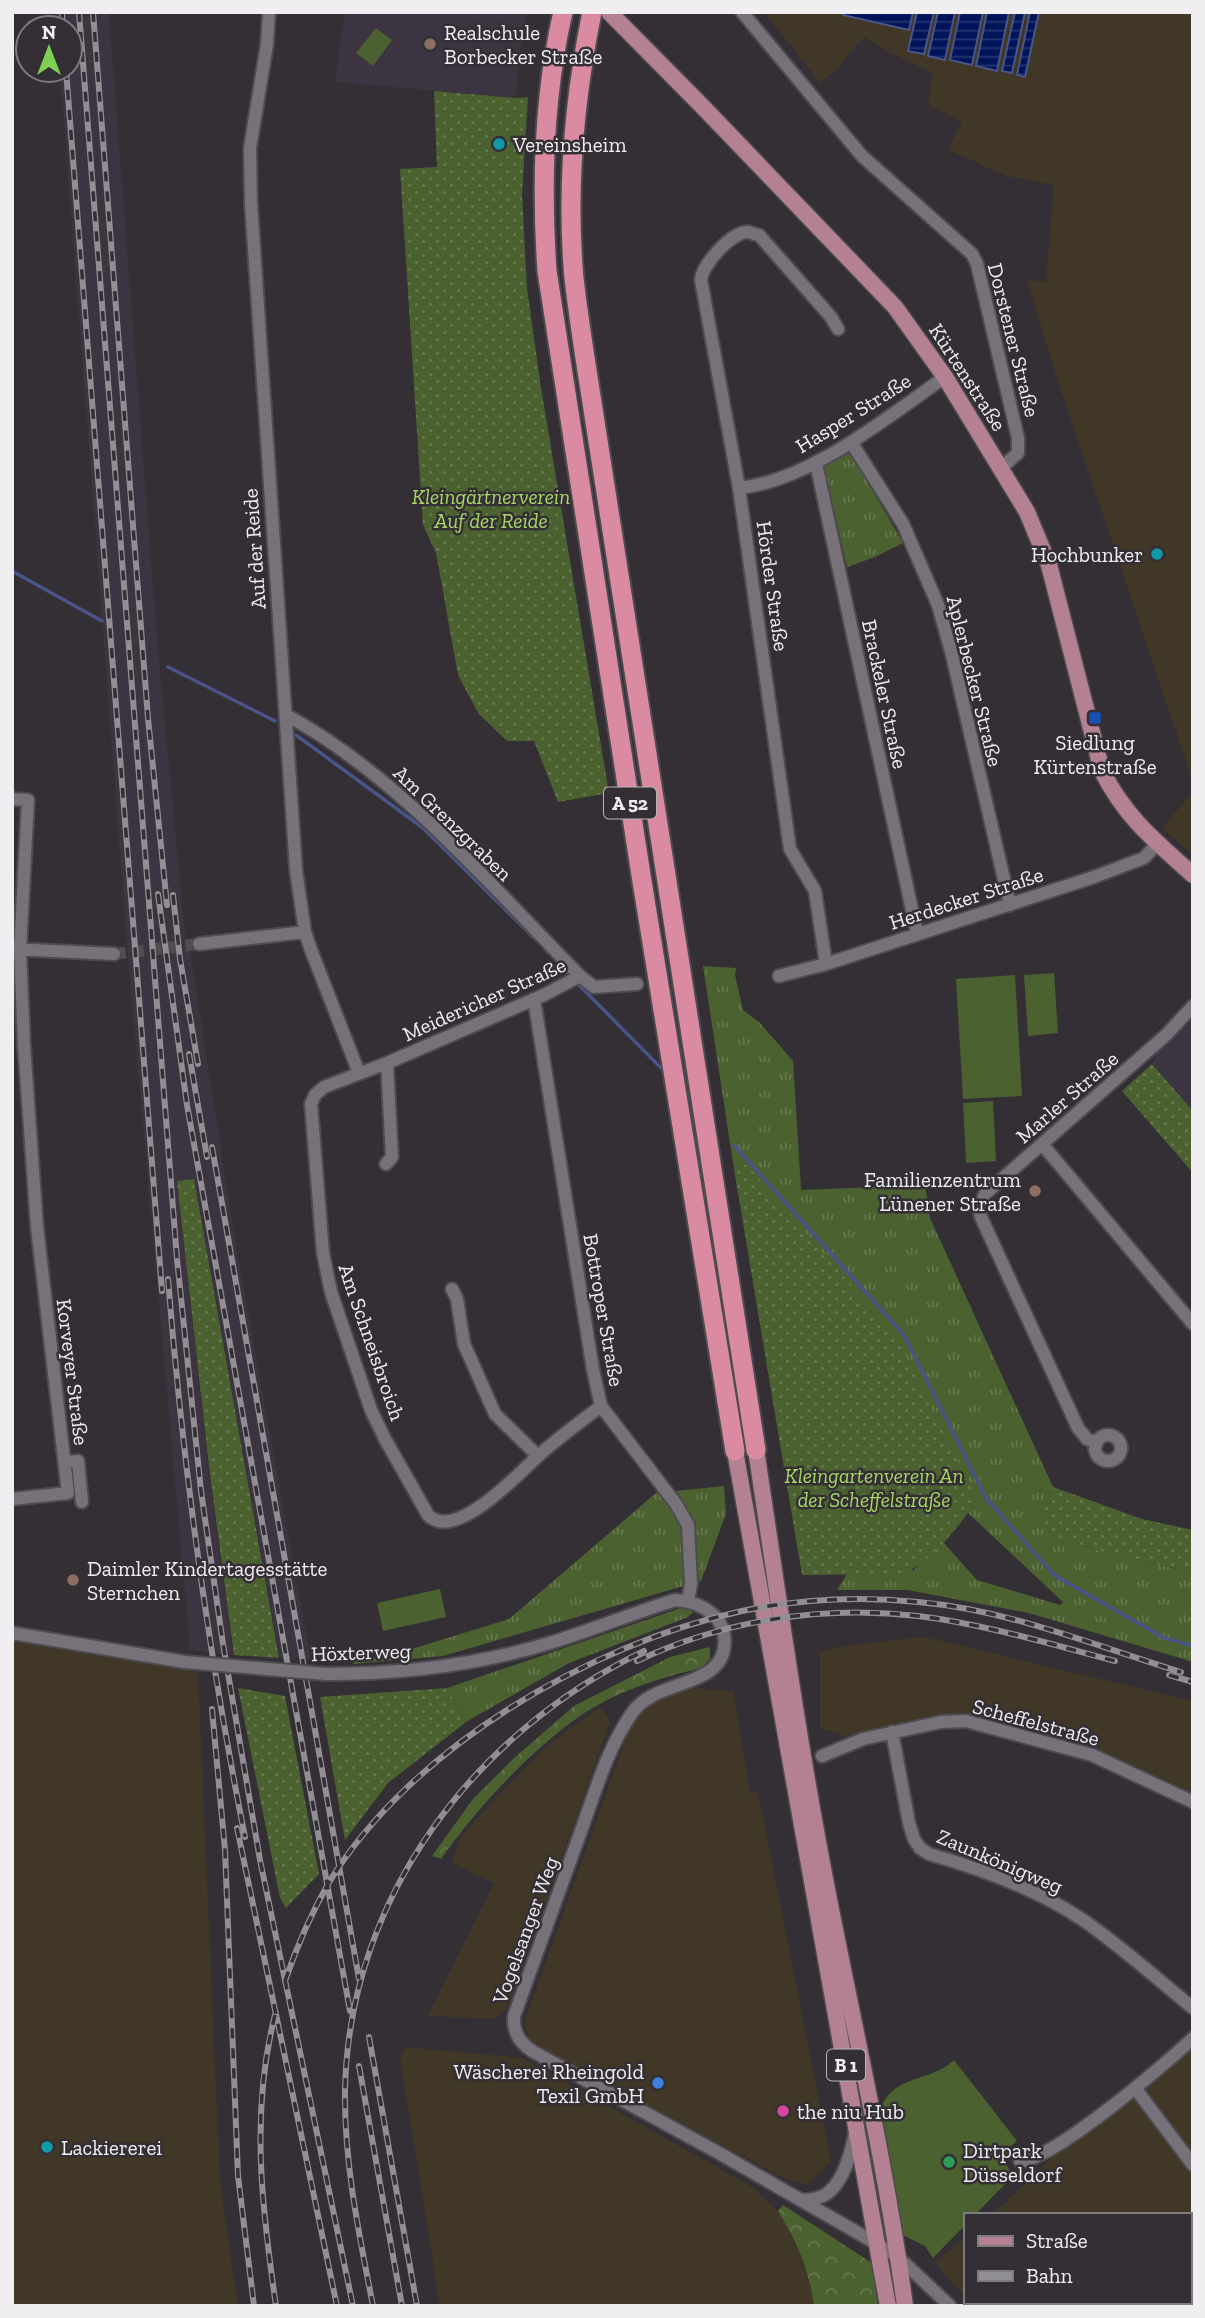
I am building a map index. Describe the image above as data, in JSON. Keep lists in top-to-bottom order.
{
  "streets": {
    "highway": ["A 52"],
    "main road": ["Kürtenstraße", "B 1"],
    "street": [
      "Dorstener Straße",
      "Hasper Straße",
      "Auf der Reide",
      "Hörder Straße",
      "Aplerbecker Straße",
      "Brackeler Straße",
      "Am Grenzgraben",
      "Herdecker Straße",
      "Meidericher Straße",
      "Marler Straße",
      "Bottroper Straße",
      "Am Schneisbroich",
      "Korveyer Straße",
      "Höxterweg",
      "Scheffelstraße",
      "Zaunkönigweg",
      "Vogelsanger Weg"
    ]
  },
  "crossings": [
    ["Dorstener Straße", "Kürtenstraße"],
    ["Kürtenstraße", "Hasper Straße"],
    ["Kürtenstraße", "Herdecker Straße"],
    ["Hasper Straße", "Hörder Straße"],
    ["Hasper Straße", "Aplerbecker Straße"],
    ["Hasper Straße", "Brackeler Straße"],
    ["Auf der Reide", "Am Grenzgraben"],
    ["Auf der Reide", "Meidericher Straße"],
    ["Auf der Reide", "Am Schneisbroich"],
    ["Hörder Straße", "Herdecker Straße"],
    ["Aplerbecker Straße", "Herdecker Straße"],
    ["Brackeler Straße", "Herdecker Straße"],
    ["A 52", "B 1"],
    ["Am Grenzgraben", "Meidericher Straße"],
    ["Meidericher Straße", "Bottroper Straße"],
    ["Meidericher Straße", "Am Schneisbroich"],
    ["Bottroper Straße", "Höxterweg"],
    ["Bottroper Straße", "Vogelsanger Weg"],
    ["Höxterweg", "Vogelsanger Weg"],
    ["Scheffelstraße", "Zaunkönigweg"],
    ["Vogelsanger Weg", "B 1"]
  ],
  "parks": ["Kleingärtnerverein Auf der Reide", "Kleingartenverein An der Scheffelstraße"],
  "places": {
    "other": [
      "Realschule Borbecker Straße",
      "Vereinsheim",
      "Hochbunker",
      "Familienzentrum Lünener Straße",
      "Daimler Kindertagesstätte Sternchen",
      "Wäscherei Rheingold Texil GmbH",
      "the niu Hub",
      "Lackiererei",
      "Dirtpark Düsseldorf"
    ],
    "transit": ["Siedlung Kürtenstraße"]
  },
  "legend": ["Straße", "Bahn"],
  "north": "top"
}
